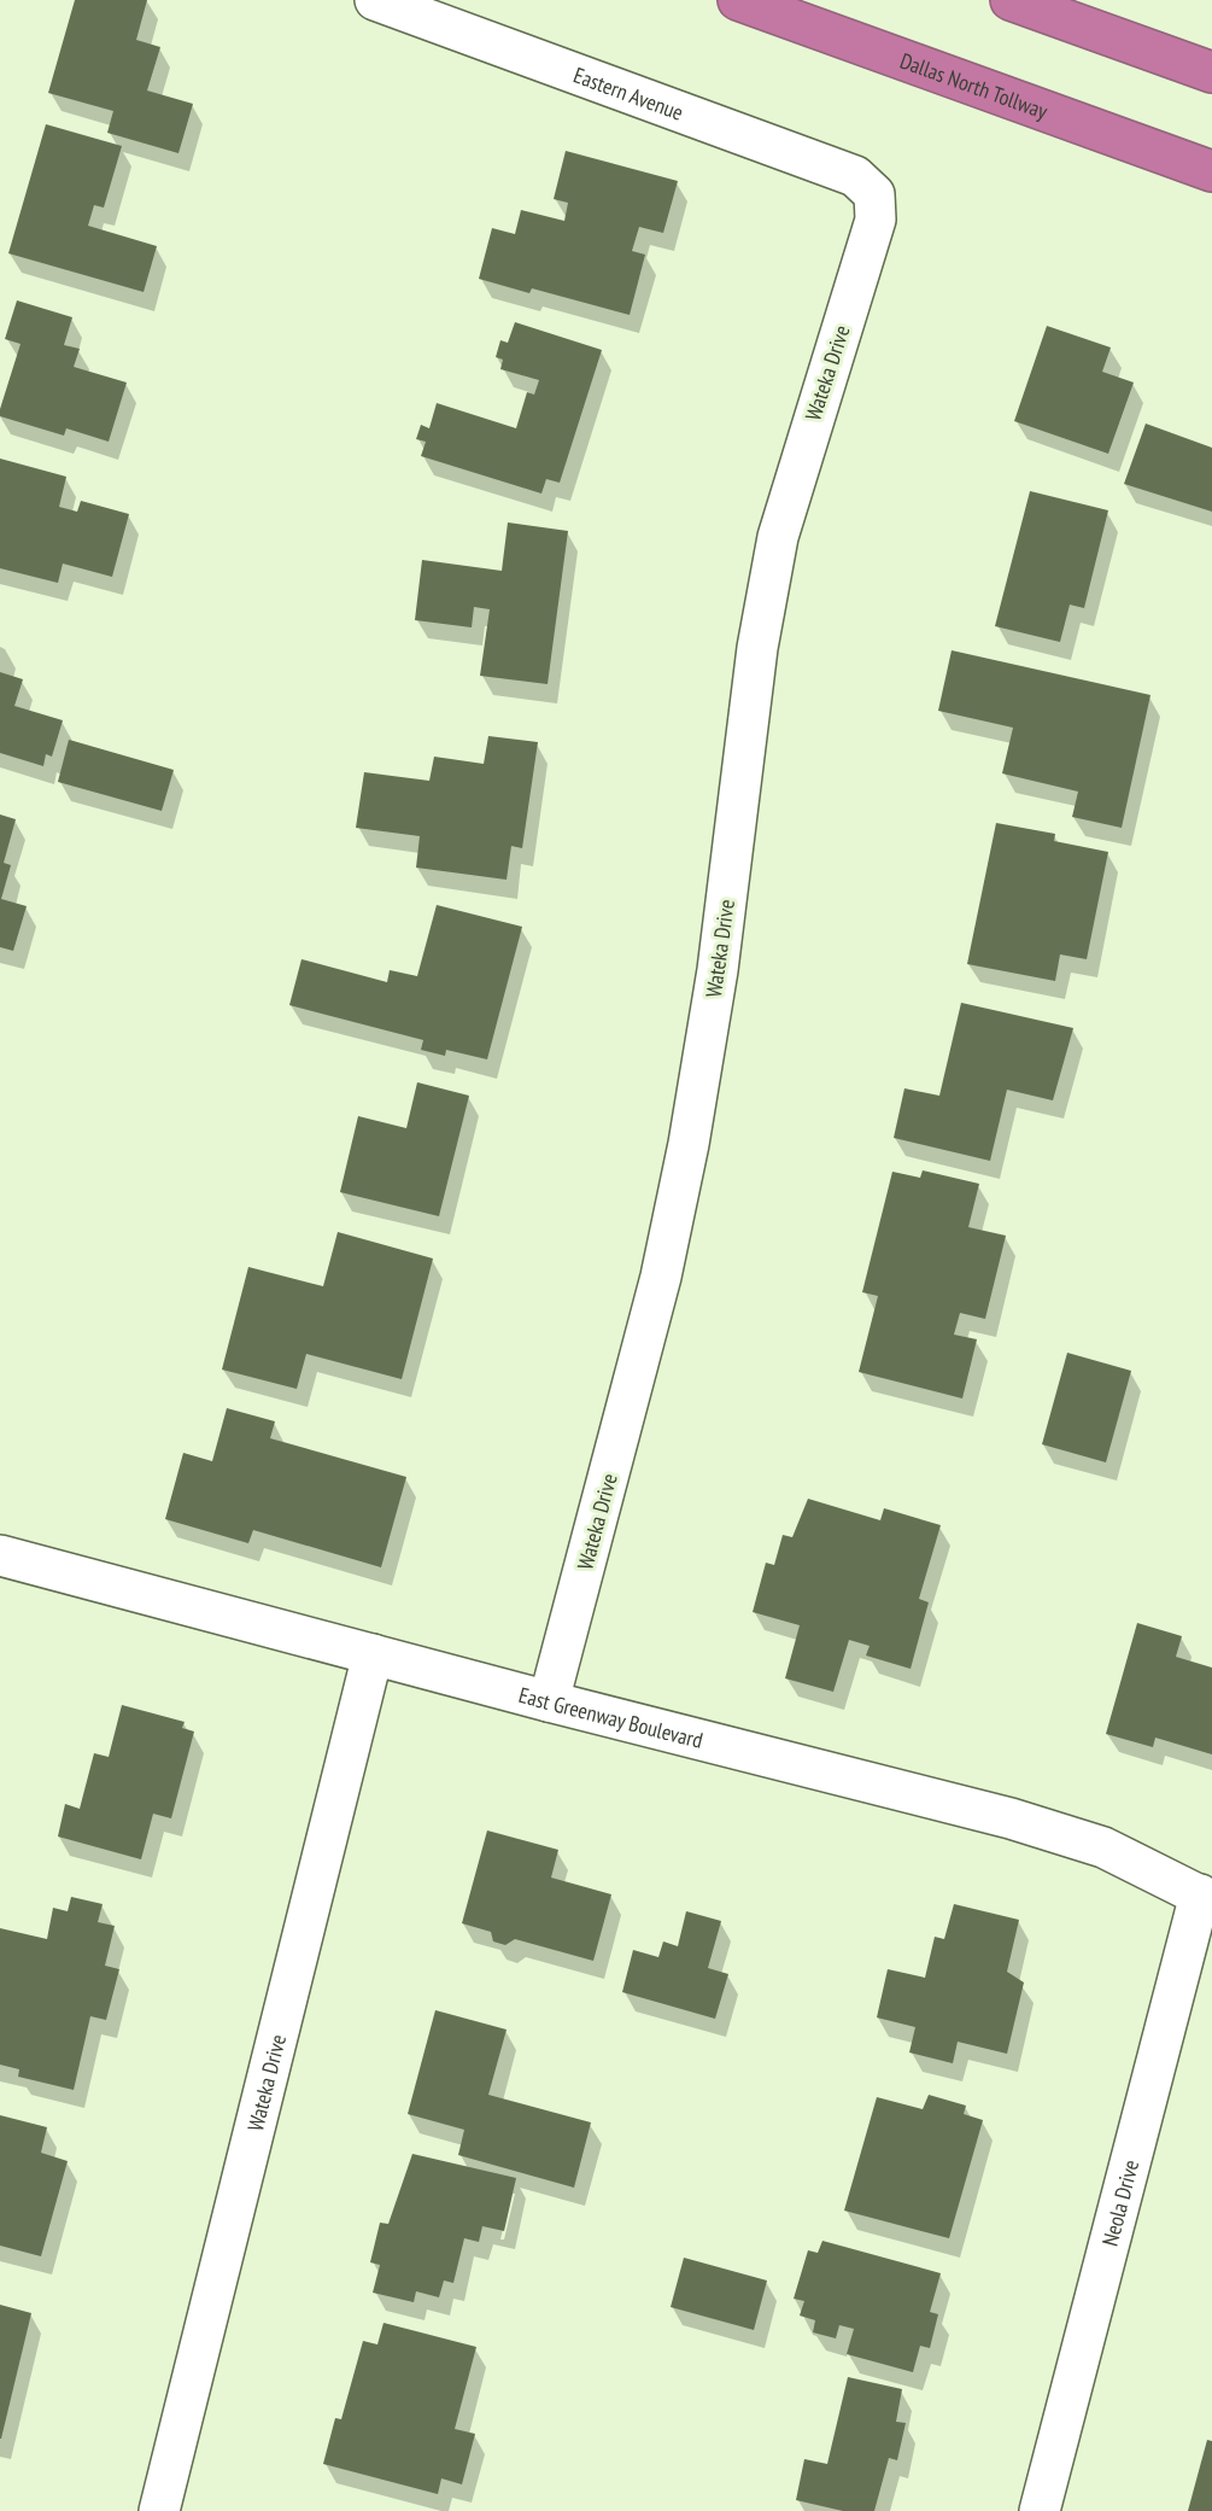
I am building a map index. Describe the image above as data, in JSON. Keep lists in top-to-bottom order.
{
  "streets": {
    "highway": ["Dallas North Tollway"],
    "street": [
      "Eastern Avenue",
      "Wateka Drive",
      "East Greenway Boulevard",
      "Neola Drive"
    ]
  },
  "crossings": [
    ["Eastern Avenue", "Wateka Drive"],
    ["Wateka Drive", "East Greenway Boulevard"],
    ["East Greenway Boulevard", "Neola Drive"]
  ]
}
